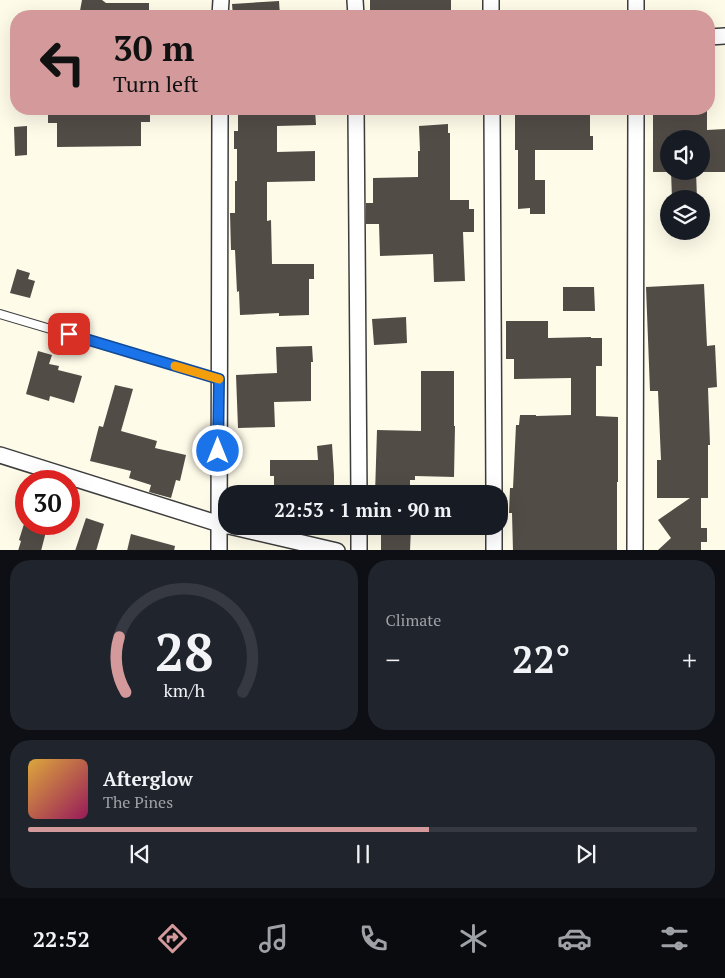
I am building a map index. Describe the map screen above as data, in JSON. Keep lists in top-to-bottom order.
{
  "page": {
    "turn": ["30 m", "Turn left"],
    "limit": "30",
    "trip": "22:53 · 1 min · 90 m",
    "tile": "Climate",
    "heat": ["−", "22°", "+"],
    "song": ["Afterglow", "The Pines"],
    "tabs": "22:52",
    "gauge": ["28", "km/h"]
  }
}
